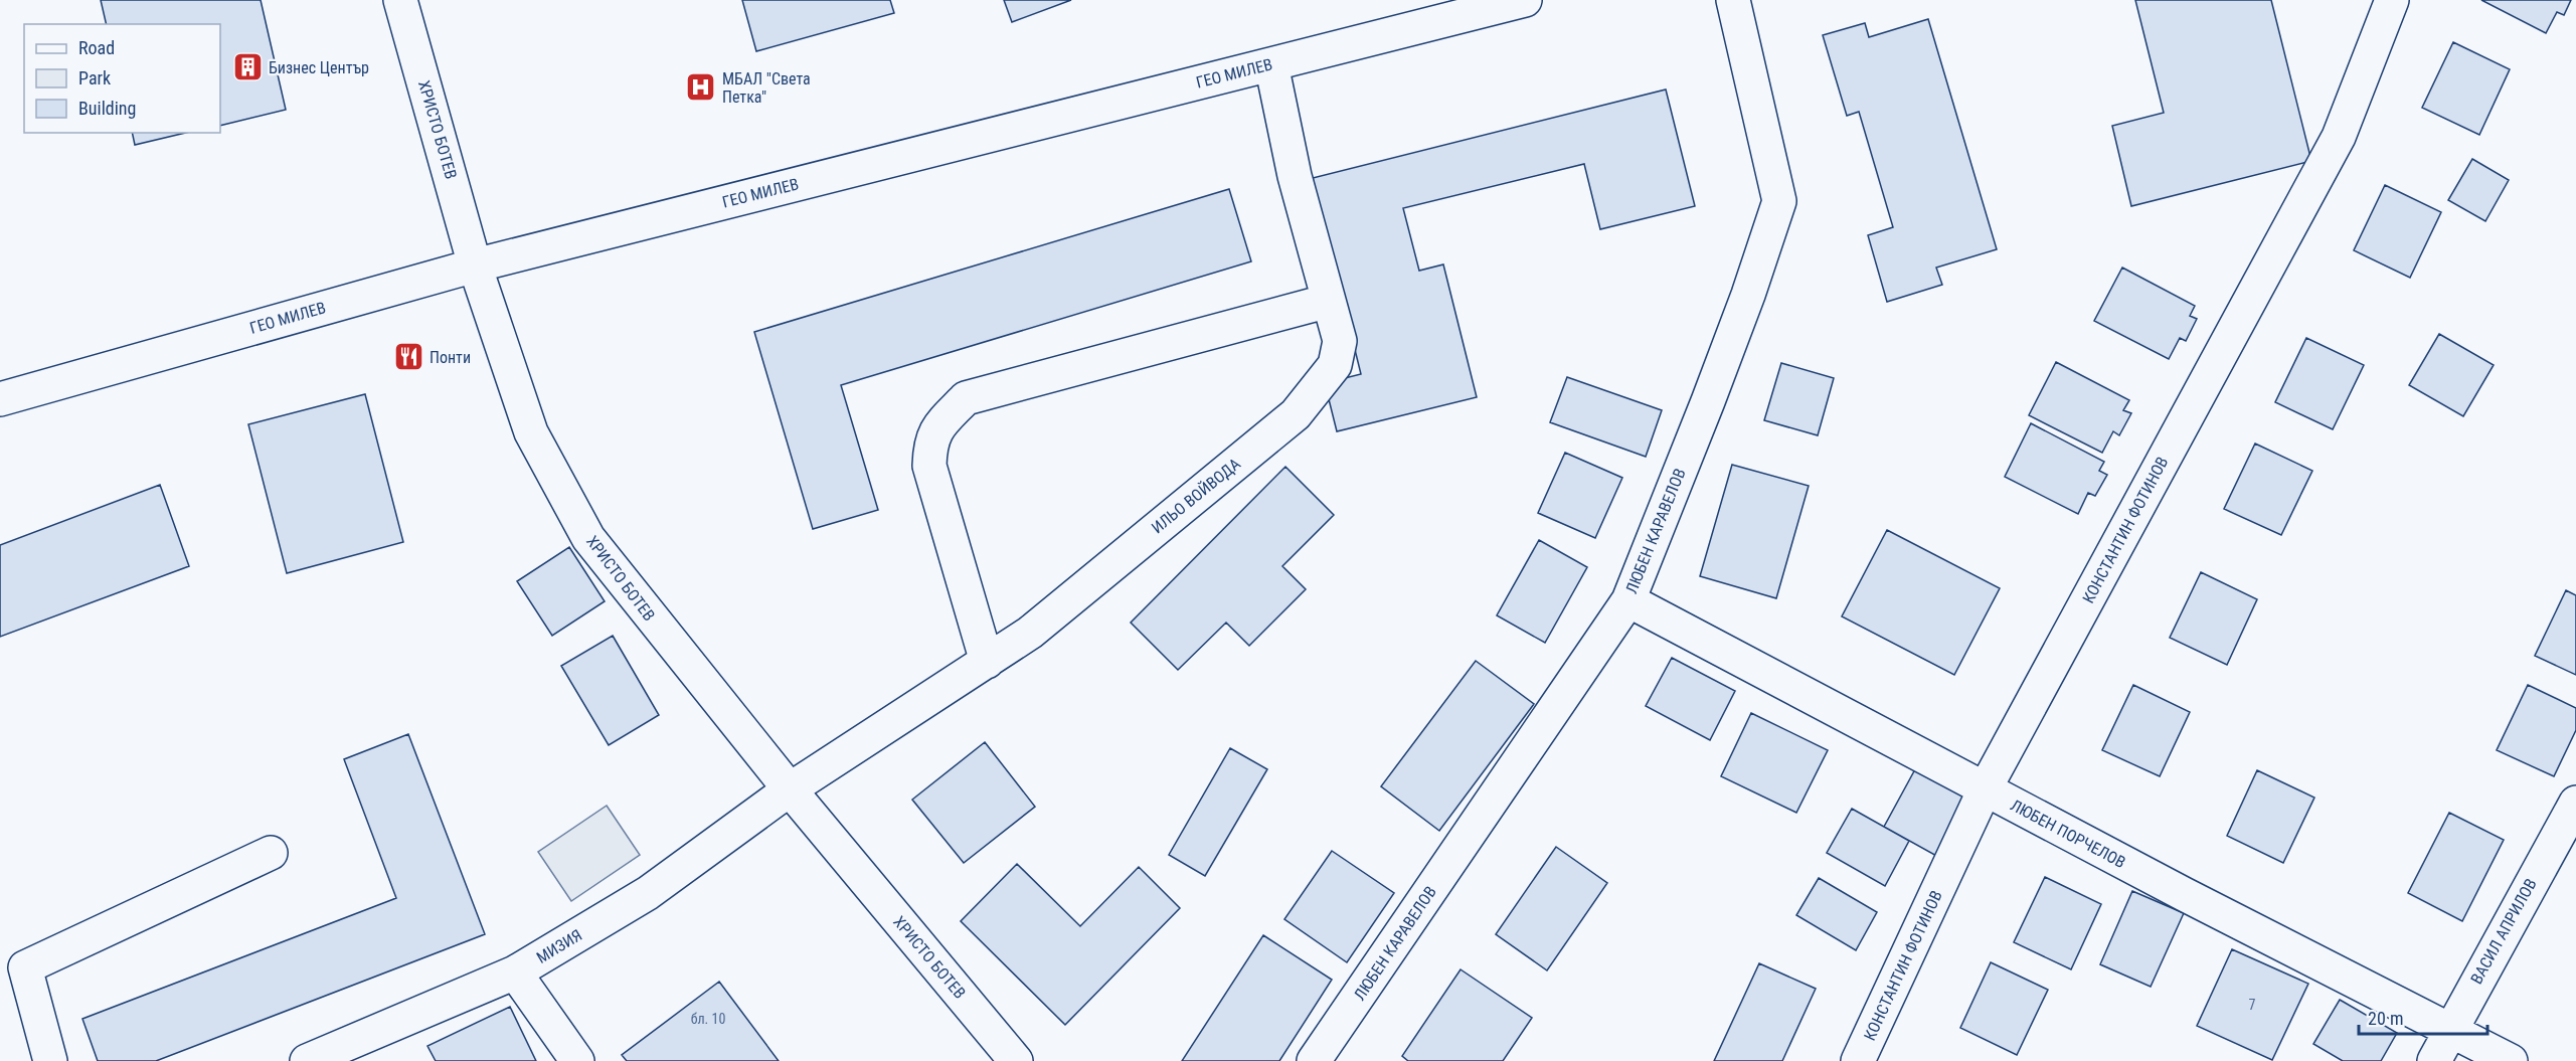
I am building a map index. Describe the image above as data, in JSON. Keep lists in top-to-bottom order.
{
  "streets": {
    "street": [
      "ГЕО МИЛЕВ",
      "ХРИСТО БОТЕВ",
      "ИЛЬО ВОЙВОДА",
      "КОНСТАНТИН ФОТИНОВ",
      "ЛЮБЕН КАРАВЕЛОВ",
      "ЛЮБЕН ПОРЧЕЛОВ",
      "ВАСИЛ АПРИЛОВ",
      "МИЗИЯ"
    ]
  },
  "crossings": [
    ["ГЕО МИЛЕВ", "ХРИСТО БОТЕВ"],
    ["ГЕО МИЛЕВ", "ИЛЬО ВОЙВОДА"],
    ["ХРИСТО БОТЕВ", "ИЛЬО ВОЙВОДА"],
    ["ХРИСТО БОТЕВ", "МИЗИЯ"],
    ["ИЛЬО ВОЙВОДА", "МИЗИЯ"],
    ["КОНСТАНТИН ФОТИНОВ", "ЛЮБЕН ПОРЧЕЛОВ"],
    ["ЛЮБЕН КАРАВЕЛОВ", "ЛЮБЕН ПОРЧЕЛОВ"],
    ["ЛЮБЕН ПОРЧЕЛОВ", "ВАСИЛ АПРИЛОВ"]
  ],
  "places": {
    "building": ["Бизнес Център"],
    "hospital": ["МБАЛ \"Света Петка\""],
    "restaurant": ["Понти"]
  },
  "house_numbers": ["7", "бл. 10"],
  "legend": ["Road", "Park", "Building"],
  "scale_bar": "20 m"
}
